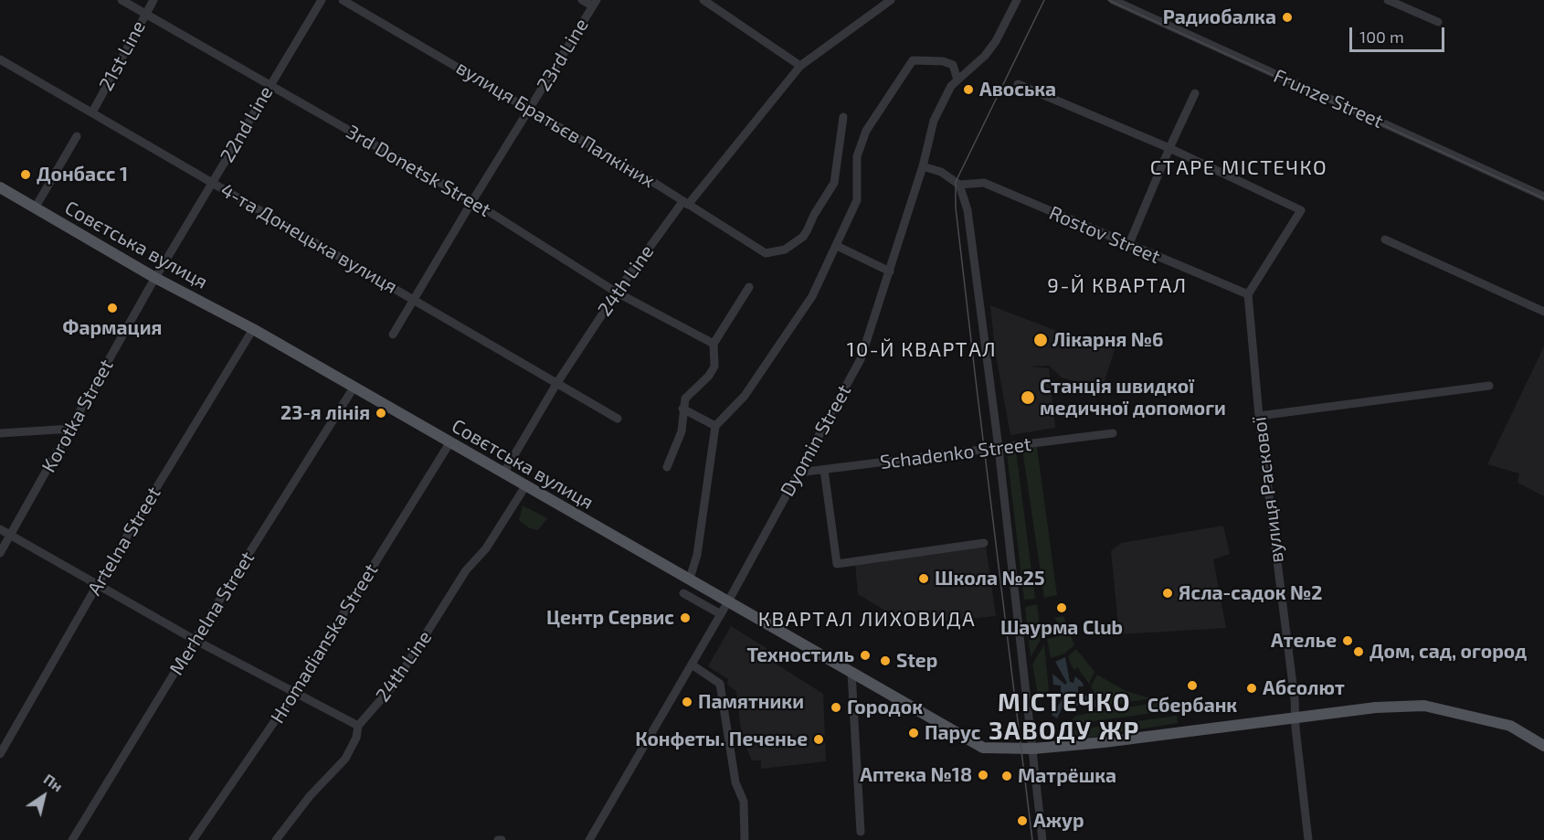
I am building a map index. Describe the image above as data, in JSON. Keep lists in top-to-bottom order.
{
  "streets": {
    "main road": ["Совєтська вулиця"],
    "street": [
      "23rd Line",
      "21st Line",
      "Frunze Street",
      "22nd Line",
      "вулиця Братьєв Палкіних",
      "3rd Donetsk Street",
      "Rostov Street",
      "4-та Донецька вулиця",
      "24th Line",
      "Korotka Street",
      "Dyomin Street",
      "Schadenko Street",
      "вулиця Раскової",
      "Artelna Street",
      "Merhelna Street",
      "Hromadianska Street"
    ]
  },
  "crossings": [
    ["23rd Line", "вулиця Братьєв Палкіних"],
    ["23rd Line", "3rd Donetsk Street"],
    ["23rd Line", "4-та Донецька вулиця"],
    ["21st Line", "3rd Donetsk Street"],
    ["21st Line", "4-та Донецька вулиця"],
    ["22nd Line", "3rd Donetsk Street"],
    ["22nd Line", "4-та Донецька вулиця"],
    ["22nd Line", "Совєтська вулиця"],
    ["22nd Line", "Korotka Street"],
    ["вулиця Братьєв Палкіних", "24th Line"],
    ["3rd Donetsk Street", "24th Line"],
    ["Rostov Street", "вулиця Раскової"],
    ["4-та Донецька вулиця", "24th Line"],
    ["Совєтська вулиця", "24th Line"],
    ["Совєтська вулиця", "Korotka Street"],
    ["Совєтська вулиця", "Dyomin Street"],
    ["Совєтська вулиця", "вулиця Раскової"],
    ["Совєтська вулиця", "Artelna Street"],
    ["Совєтська вулиця", "Merhelna Street"],
    ["Совєтська вулиця", "Hromadianska Street"],
    ["Dyomin Street", "Schadenko Street"]
  ],
  "districts": [
    "СТАРЕ МІСТЕЧКО",
    "9-Й КВАРТАЛ",
    "10-Й КВАРТАЛ",
    "КВАРТАЛ ЛИХОВИДА",
    "МІСТЕЧКО ЗАВОДУ ЖР"
  ],
  "places": [
    "Радиобалка",
    "Авоська",
    "Донбасс 1",
    "Фармация",
    "Лікарня №6",
    "Станція швидкої медичної допомоги",
    "23-я лінія",
    "Школа №25",
    "Ясла-садок №2",
    "Шаурма Club",
    "Центр Сервис",
    "Ателье",
    "Дом, сад, огород",
    "Техностиль",
    "Step",
    "Сбербанк",
    "Абсолют",
    "Памятники",
    "Городок",
    "Парус",
    "Конфеты. Печенье",
    "Аптека №18",
    "Матрёшка",
    "Ажур"
  ],
  "scale_bar": "100 m",
  "north": "top right"
}
